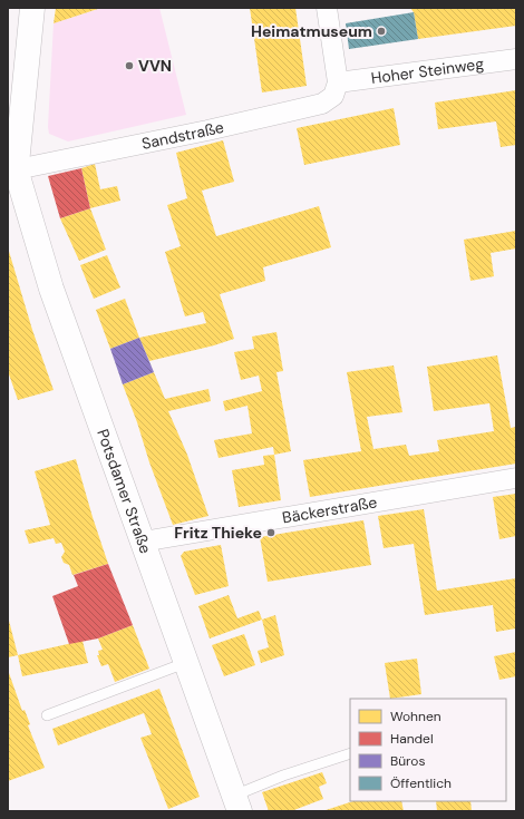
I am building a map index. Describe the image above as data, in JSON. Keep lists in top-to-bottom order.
{
  "streets": {
    "street": [
      "Hoher Steinweg",
      "Sandstraße",
      "Potsdamer Straße",
      "Bäckerstraße"
    ]
  },
  "crossings": [
    ["Hoher Steinweg", "Sandstraße"],
    ["Sandstraße", "Potsdamer Straße"],
    ["Potsdamer Straße", "Bäckerstraße"]
  ],
  "places": ["Heimatmuseum", "VVN", "Fritz Thieke"],
  "legend": [
    "Wohnen",
    "Handel",
    "Büros",
    "Öffentlich"
  ]
}
